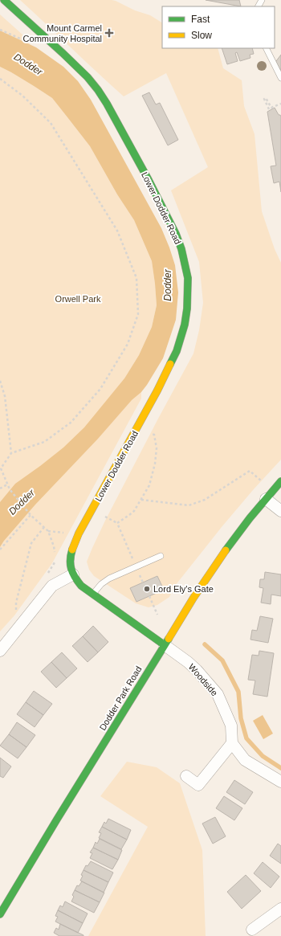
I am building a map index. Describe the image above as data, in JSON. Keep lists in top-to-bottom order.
{
  "streets": {
    "street": ["Lower Dodder Road", "Woodside", "Dodder Park Road"]
  },
  "crossings": [
    ["Lower Dodder Road", "Woodside"],
    ["Lower Dodder Road", "Dodder Park Road"],
    ["Woodside", "Dodder Park Road"]
  ],
  "water": ["Dodder"],
  "parks": ["Orwell Park"],
  "places": {
    "health": ["Mount Carmel Community Hospital"],
    "other": ["Lord Ely's Gate"]
  },
  "legend": ["Fast", "Slow"]
}
